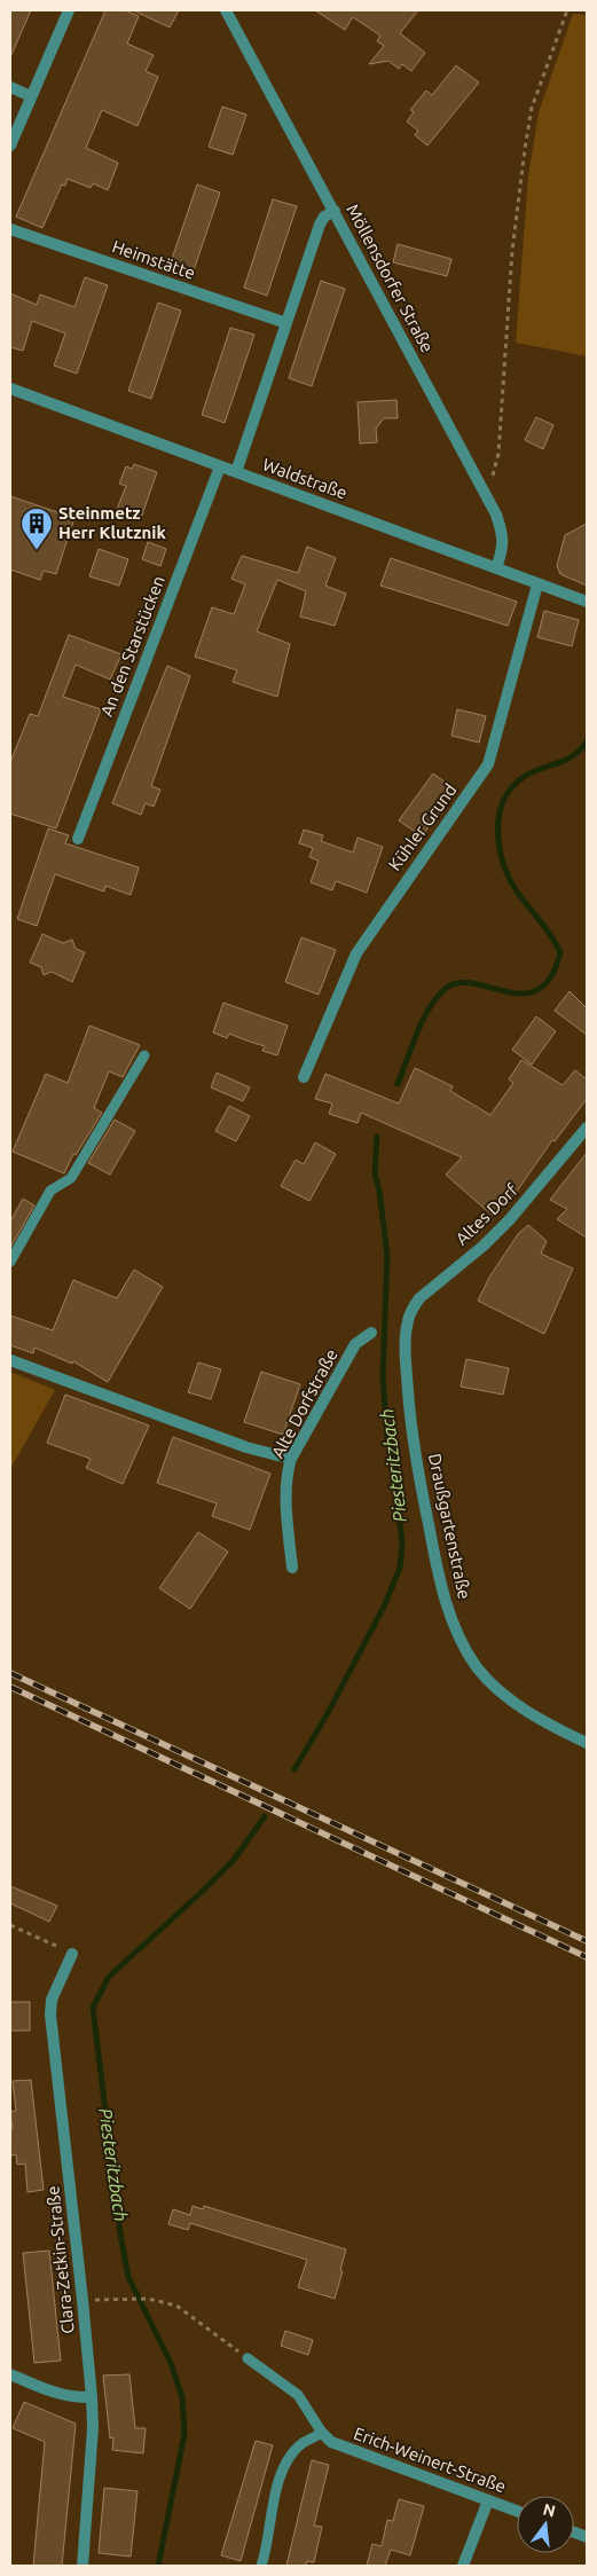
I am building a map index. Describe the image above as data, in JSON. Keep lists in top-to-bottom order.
{
  "streets": {
    "street": [
      "Heimstätte",
      "Möllensdorfer Straße",
      "Waldstraße",
      "An den Starstücken",
      "Kühler Grund",
      "Altes Dorf",
      "Alte Dorfstraße",
      "Draußgartenstraße",
      "Clara-Zetkin-Straße",
      "Erich-Weinert-Straße"
    ]
  },
  "crossings": [
    ["Möllensdorfer Straße", "Waldstraße"],
    ["Waldstraße", "An den Starstücken"],
    ["Waldstraße", "Kühler Grund"],
    ["Altes Dorf", "Draußgartenstraße"]
  ],
  "water": ["Piesteritzbach"],
  "places": {
    "building": ["Steinmetz Herr Klutznik"]
  },
  "north": "top"
}
